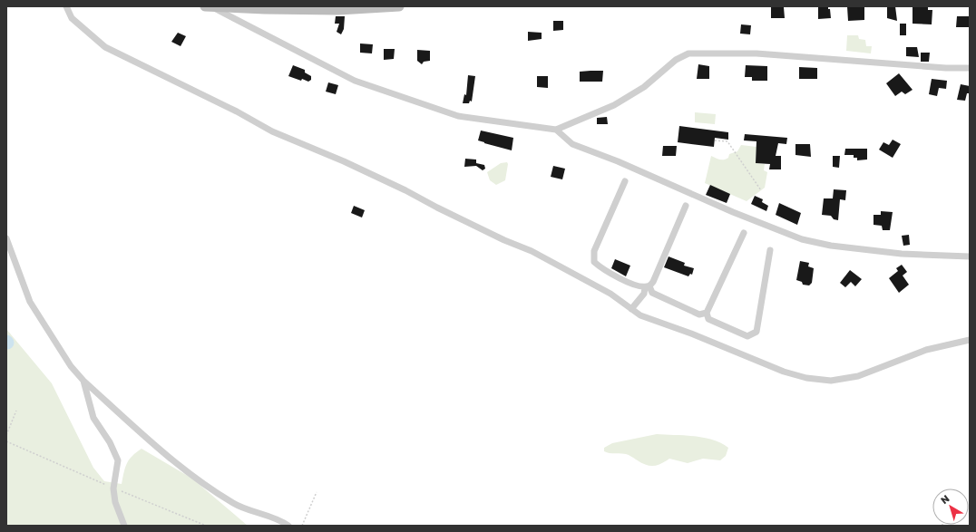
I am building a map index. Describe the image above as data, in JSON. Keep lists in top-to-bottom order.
{
  "north": "top left"
}
